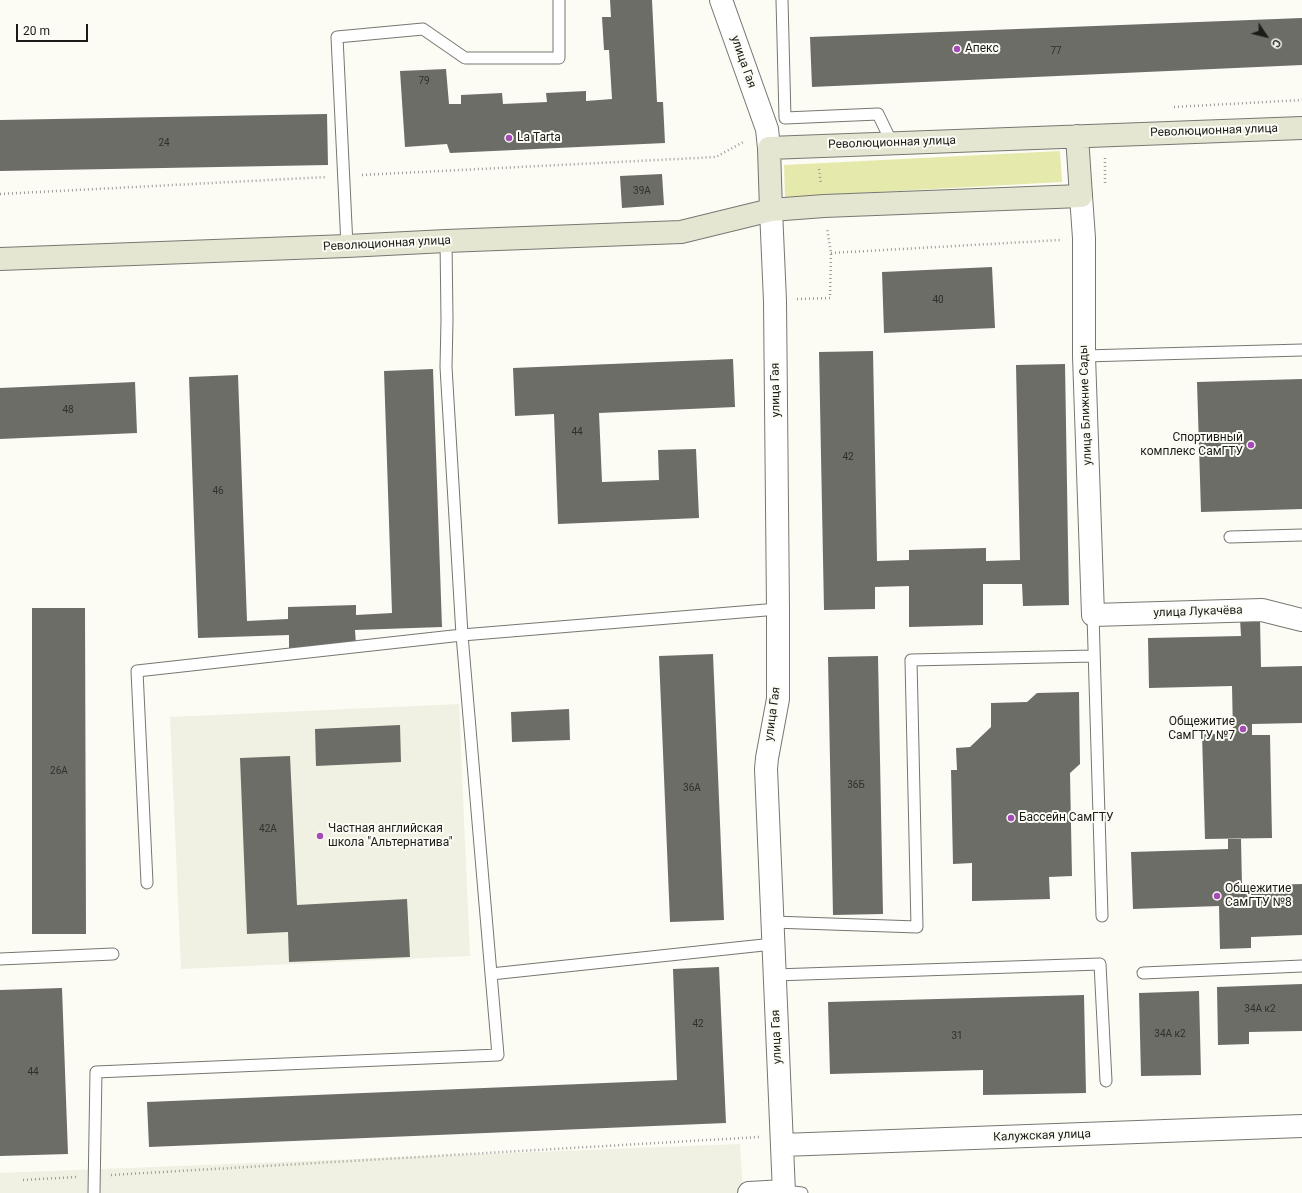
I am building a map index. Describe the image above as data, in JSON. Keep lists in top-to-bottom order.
{
  "streets": {
    "main road": ["Революционная улица"],
    "street": [
      "улица Гая",
      "улица Ближние Сады",
      "улица Лукачёва",
      "Калужская улица"
    ]
  },
  "crossings": [
    ["улица Гая", "Революционная улица"],
    ["улица Гая", "Калужская улица"],
    ["Революционная улица", "улица Ближние Сады"],
    ["улица Ближние Сады", "улица Лукачёва"]
  ],
  "places": [
    "Апекс",
    "La Tarta",
    "Спортивный комплекс СамГТУ",
    "Общежитие СамГТУ №7",
    "Бассейн СамГТУ",
    "Частная английская школа \"Альтернатива\"",
    "Общежитие СамГТУ №8"
  ],
  "house_numbers": [
    "77",
    "79",
    "24",
    "39А",
    "40",
    "48",
    "44",
    "42",
    "46",
    "26А",
    "36Б",
    "36А",
    "42А",
    "34А к2",
    "42",
    "34А к2",
    "31",
    "44"
  ],
  "scale_bar": "20 m",
  "north": "bottom right"
}
